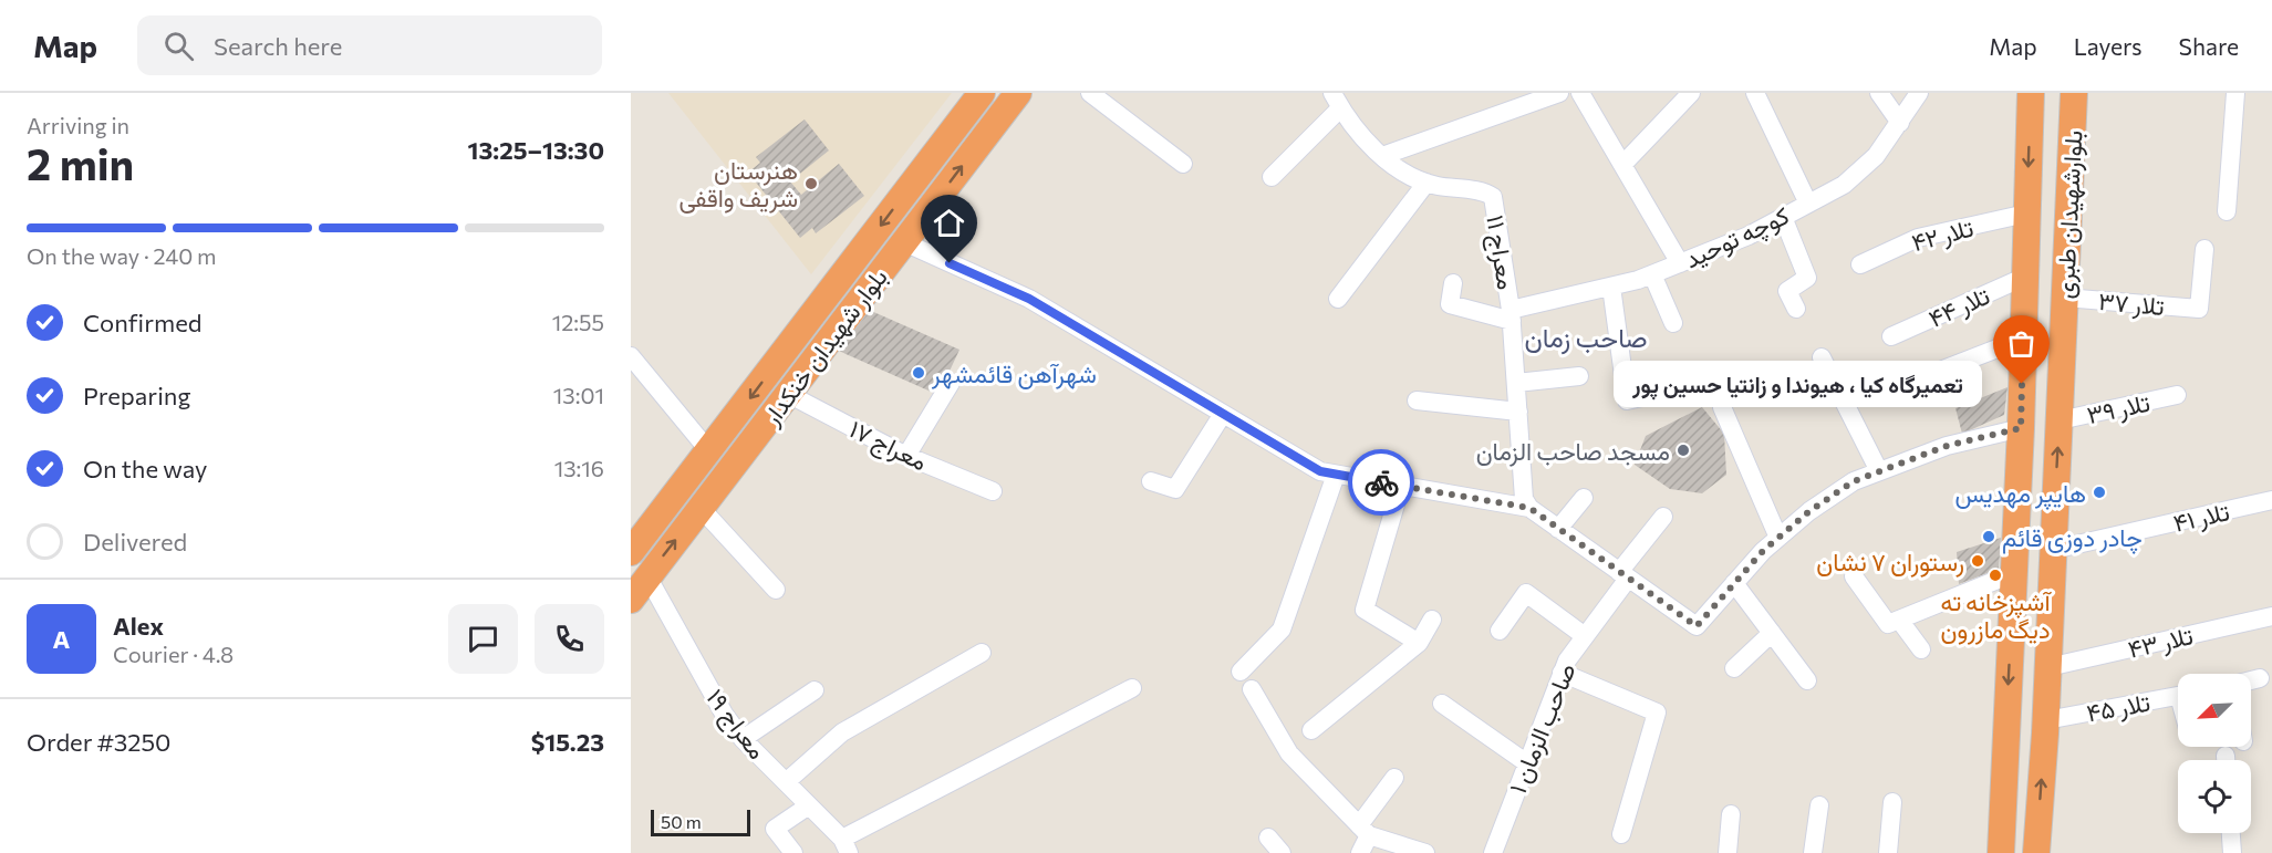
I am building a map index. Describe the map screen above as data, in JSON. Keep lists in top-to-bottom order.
{
  "streets": {
    "highway": ["بلوارشهیدان طبری", "بلوار شهیدان خنکدار"],
    "street": [
      "تلار ۴۲",
      "کوچه توحید",
      "معراج ۱۱",
      "تلار ۳۷",
      "تلار ۴۴",
      "تلار ۳۹",
      "معراج ۱۷",
      "تلار ۴۱",
      "تلار ۴۳",
      "تلار ۴۵",
      "معراج ۱۹",
      "صاحب الزمان ۱"
    ]
  },
  "crossings": [
    ["بلوارشهیدان طبری", "تلار ۴۲"],
    ["بلوارشهیدان طبری", "تلار ۳۷"],
    ["بلوارشهیدان طبری", "تلار ۴۴"],
    ["بلوارشهیدان طبری", "تلار ۳۹"],
    ["بلوارشهیدان طبری", "تلار ۴۱"],
    ["بلوارشهیدان طبری", "تلار ۴۳"],
    ["بلوارشهیدان طبری", "تلار ۴۵"],
    ["کوچه توحید", "معراج ۱۱"],
    ["بلوار شهیدان خنکدار", "معراج ۱۷"],
    ["بلوار شهیدان خنکدار", "معراج ۱۹"]
  ],
  "districts": ["صاحب زمان"],
  "places": [
    "هنرستان شریف واقفی",
    "شهرآهن قائمشهر",
    "تعمیرگاه کیا ، هیوندا و زانتیا حسین پور",
    "مسجد صاحب الزمان",
    "هایپر مهدیس",
    "چادر دوزی قائم",
    "رستوران ۷ نشان",
    "آشپزخانه ته دیگ مازرون"
  ],
  "scale_bar": "50 m",
  "north": "bottom left",
  "page": {
    "header": "Map",
    "search": "Search here",
    "nav": ["Map", "Layers", "Share"],
    "heading": ["2 min", "Arriving in", "13:25–13:30"],
    "panel": [
      "Alex",
      "Courier · 4.8",
      "Order #3250",
      "$15.23"
    ],
    "bar": "On the way · 240 m",
    "list": [
      ["Confirmed", "12:55"],
      ["Preparing", "13:01"],
      ["On the way", "13:16"],
      "Delivered"
    ],
    "bubble": "تعمیرگاه کیا ، هیوندا و زانتیا حسین پور",
    "round": "A",
    "scale": "50 m"
  }
}
